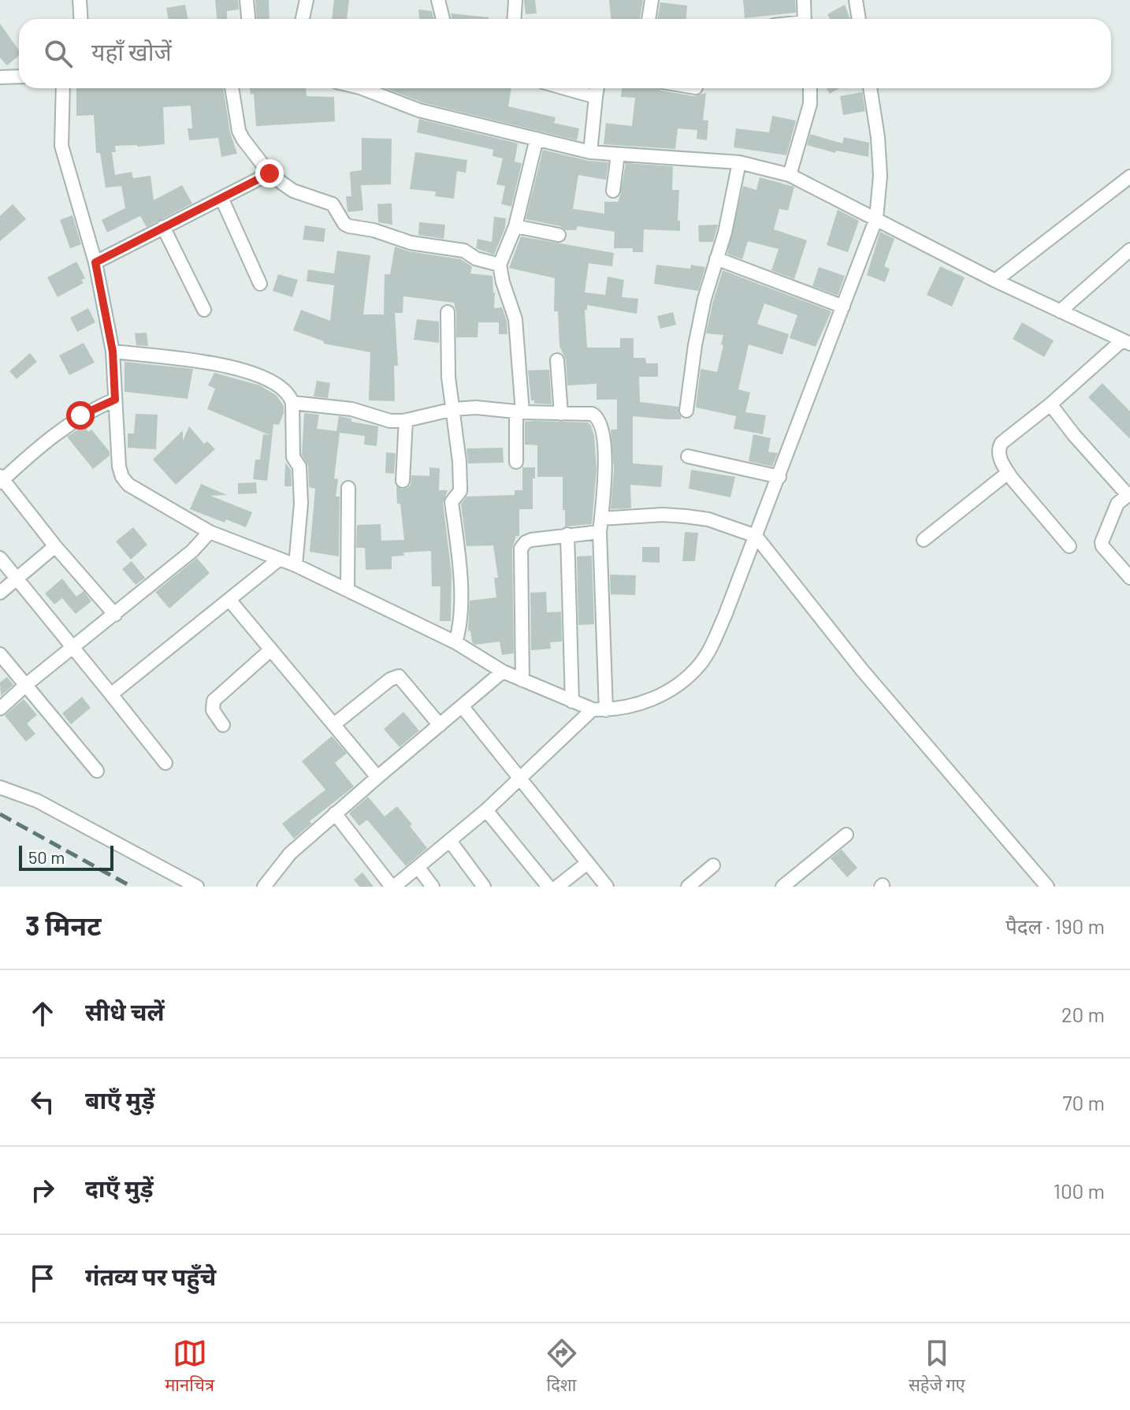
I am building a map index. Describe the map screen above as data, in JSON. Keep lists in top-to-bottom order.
{
  "scale_bar": "50 m",
  "page": {
    "search": "यहाँ खोजें",
    "scale": "50 m",
    "heading": ["3 मिनट", "पैदल · 190 m"],
    "list": [
      ["सीधे चलें", "20 m"],
      ["बाएँ मुड़ें", "70 m"],
      ["दाएँ मुड़ें", "100 m"],
      "गंतव्य पर पहुँचे"
    ],
    "nav": ["मानचित्र", "दिशा", "सहेजे गए"]
  }
}
